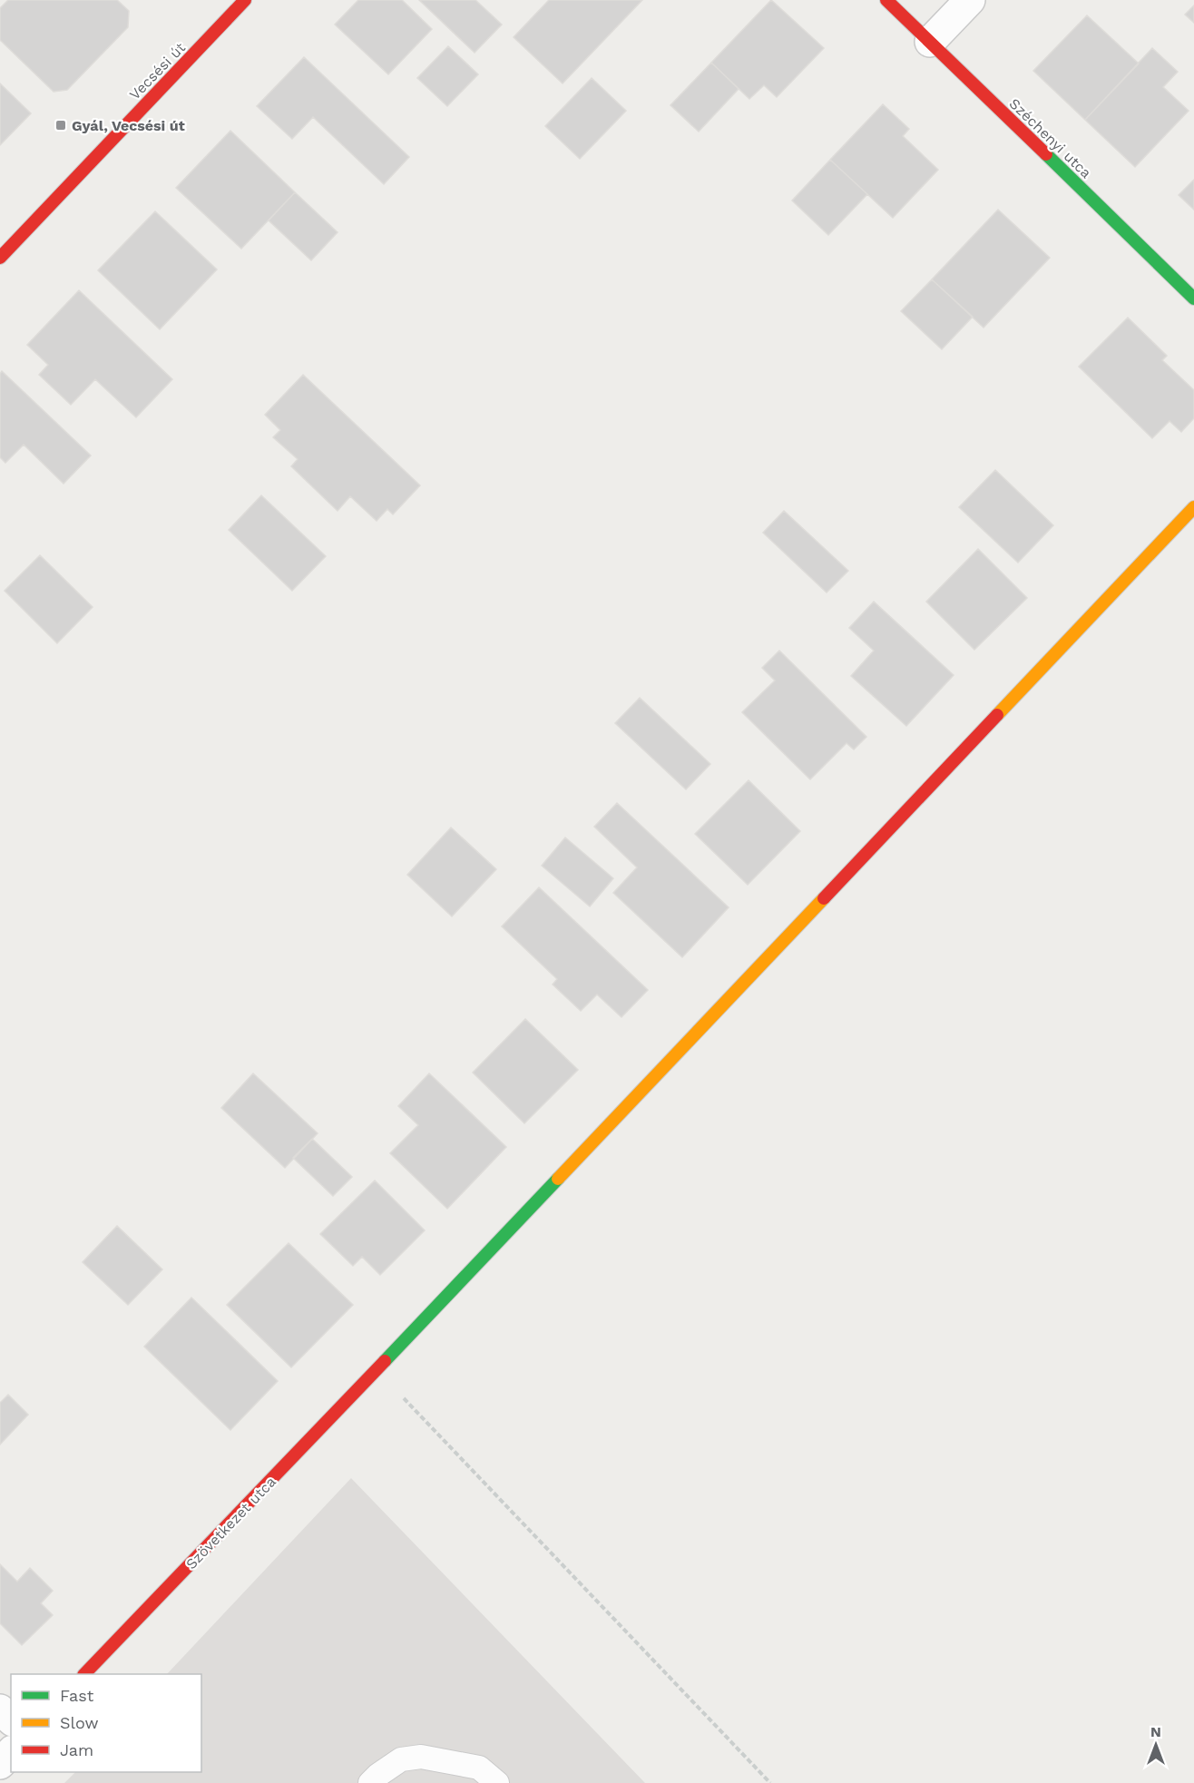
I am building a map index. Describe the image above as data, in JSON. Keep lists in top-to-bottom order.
{
  "streets": {
    "street": ["Vecsési út", "Széchenyi utca", "Szövetkezet utca"]
  },
  "places": {
    "transit": ["Gyál, Vecsési út"]
  },
  "legend": ["Fast", "Slow", "Jam"],
  "north": "top"
}
